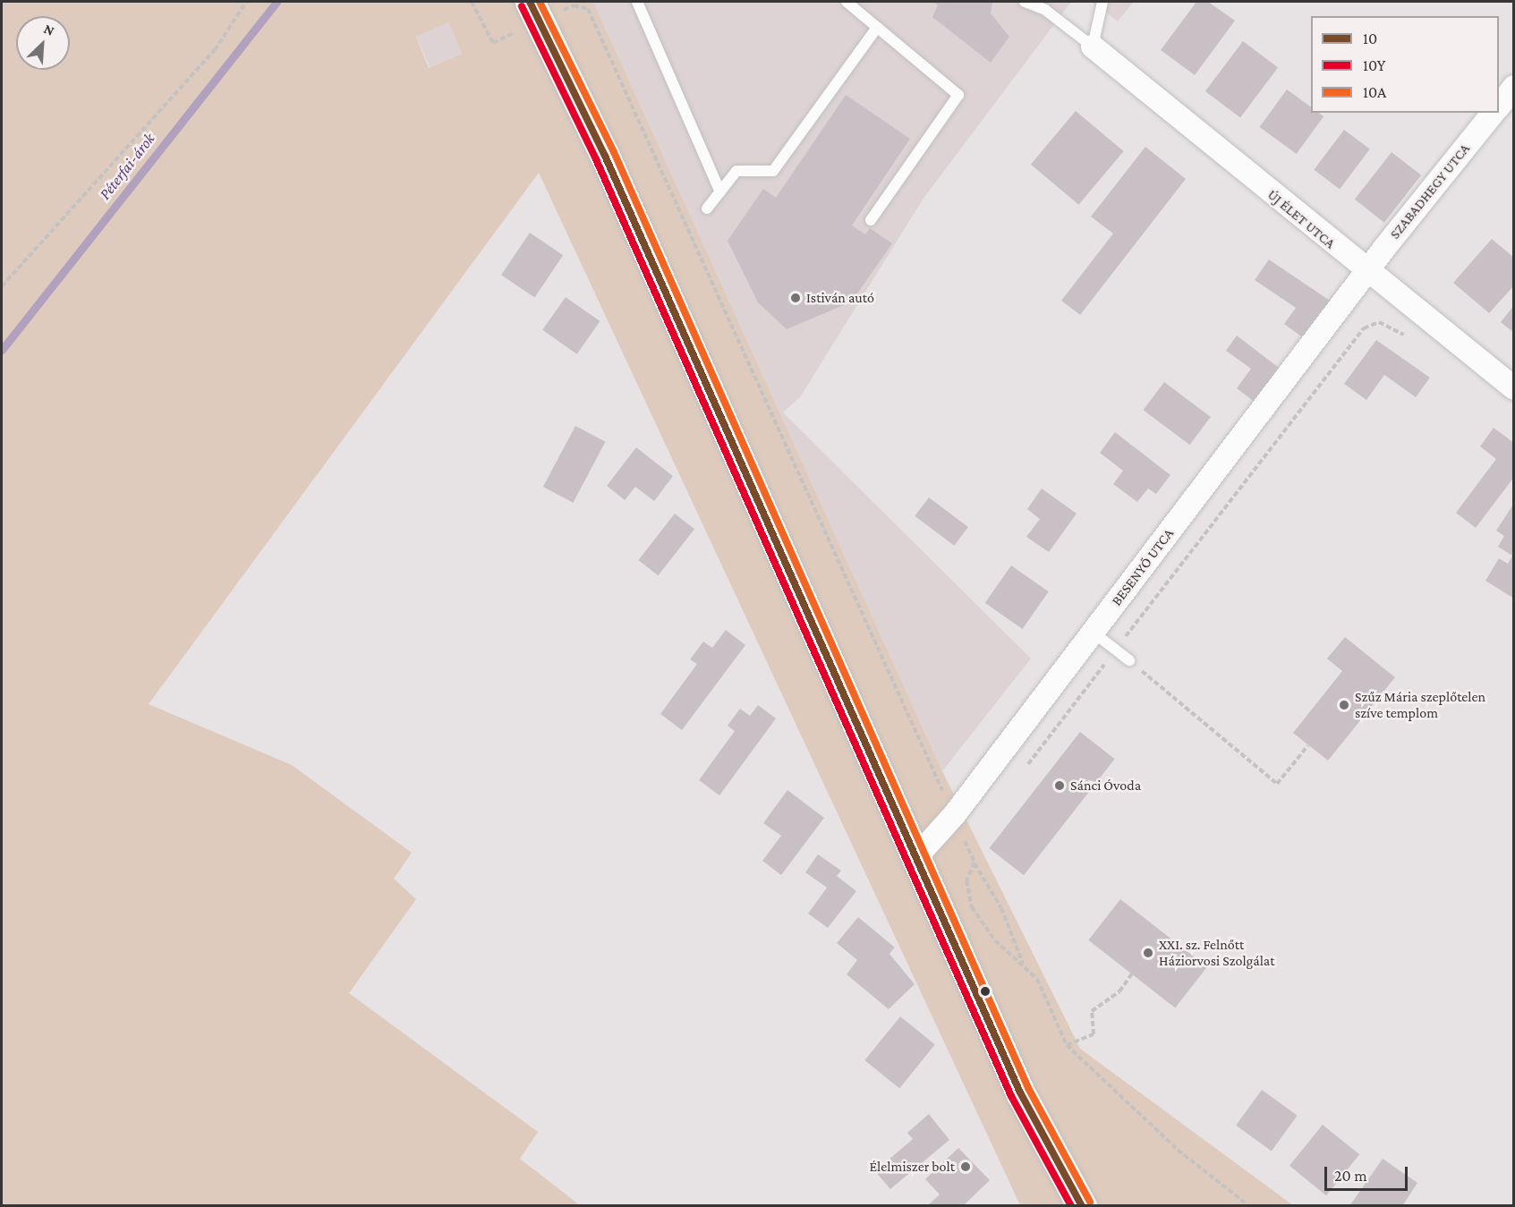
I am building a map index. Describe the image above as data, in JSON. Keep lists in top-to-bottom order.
{
  "streets": {
    "street": ["SZABADHEGY UTCA", "ÚJ ÉLET UTCA", "BESENYŐ UTCA"]
  },
  "crossings": [
    ["SZABADHEGY UTCA", "ÚJ ÉLET UTCA"],
    ["SZABADHEGY UTCA", "BESENYŐ UTCA"],
    ["ÚJ ÉLET UTCA", "BESENYŐ UTCA"]
  ],
  "water": ["Péterfai-árok"],
  "places": [
    "Istiván autó",
    "Szűz Mária szeplőtelen szíve templom",
    "Sánci Óvoda",
    "XXI. sz. Felnőtt Háziorvosi Szolgálat",
    "Élelmiszer bolt"
  ],
  "lines": ["transit line 10", "transit line 10A", "transit line 10Y"],
  "legend": ["10", "10Y", "10A"],
  "scale_bar": "20 m",
  "north": "top right"
}
